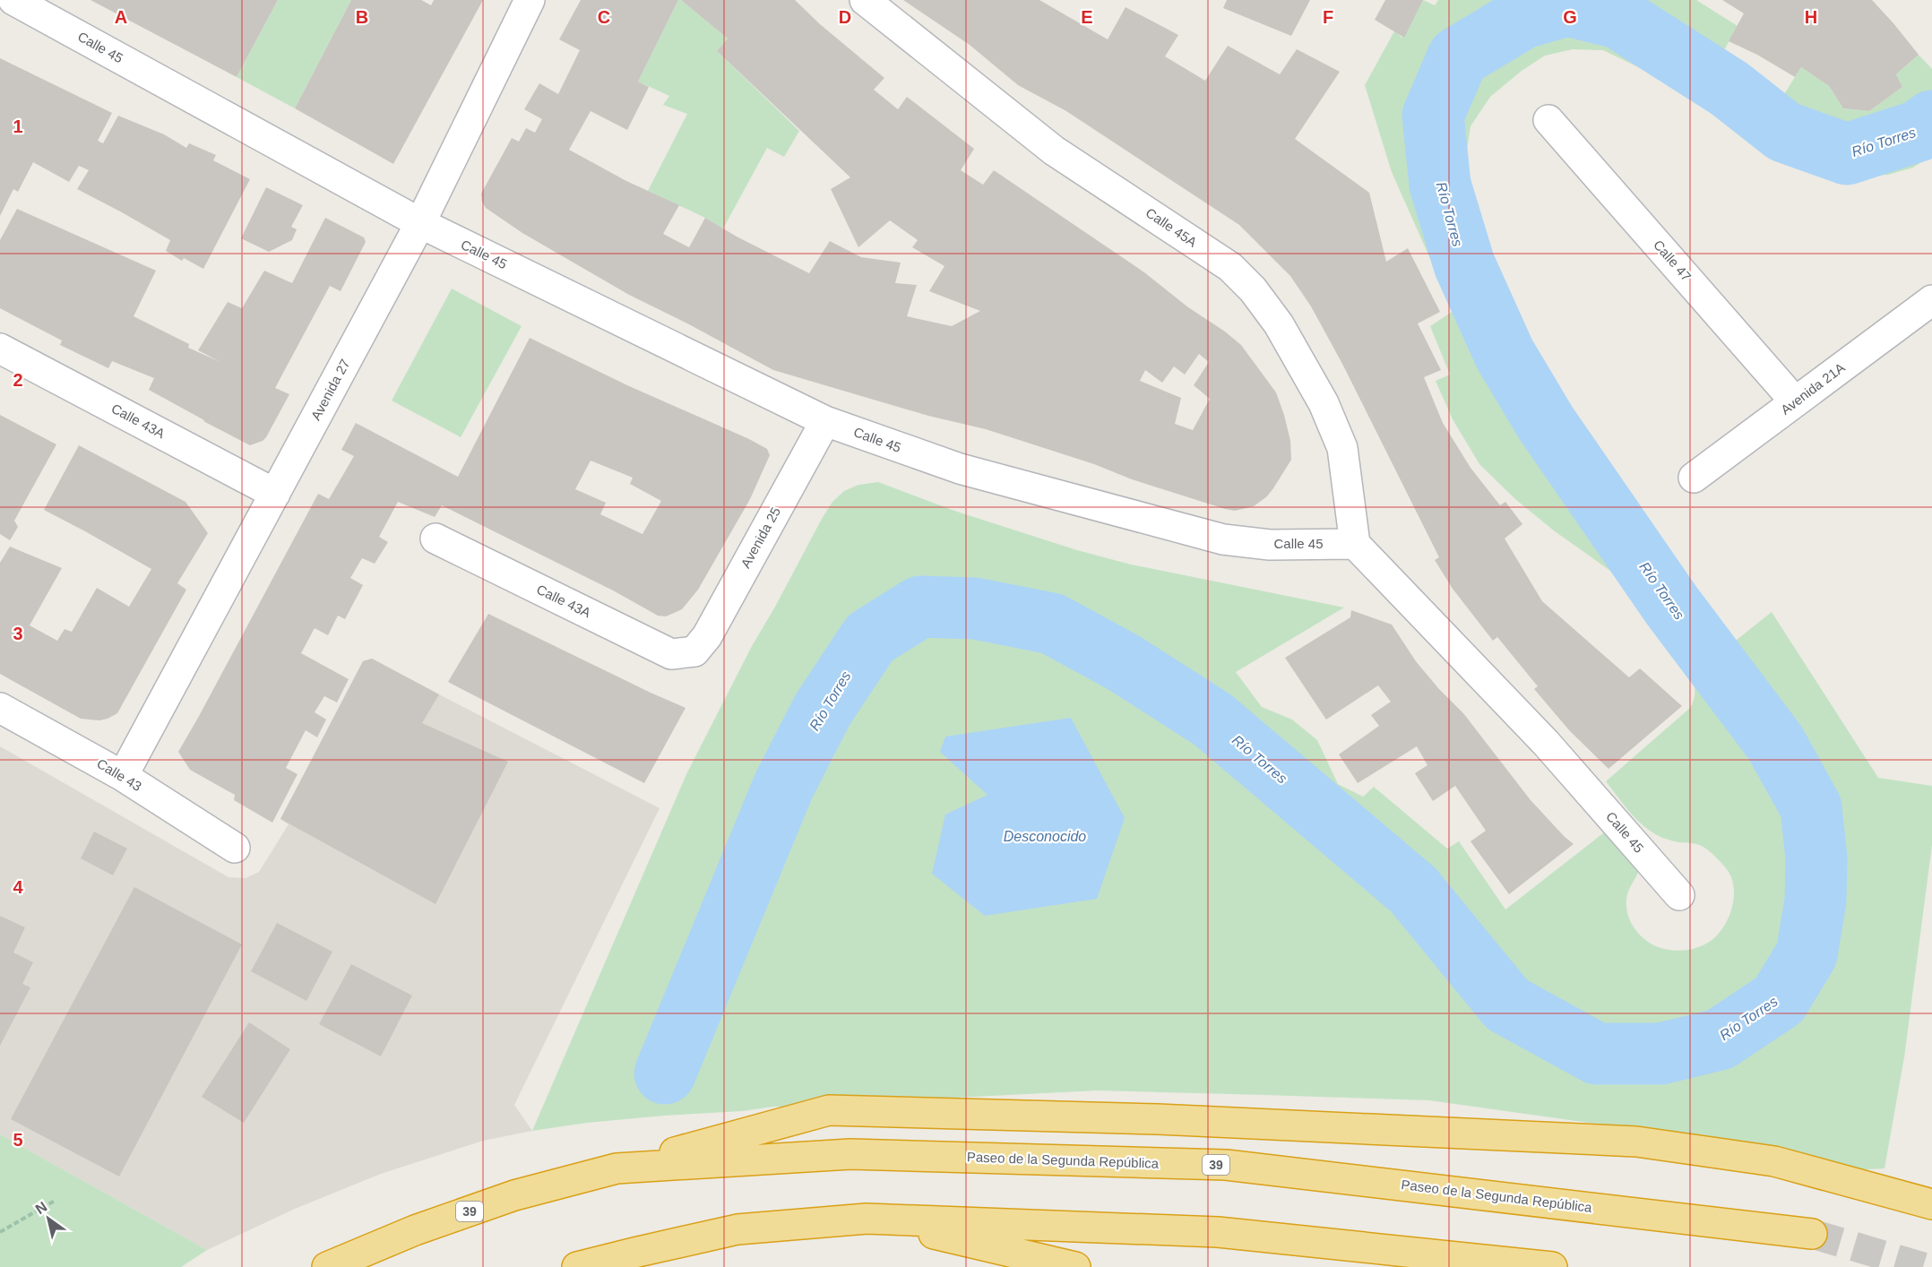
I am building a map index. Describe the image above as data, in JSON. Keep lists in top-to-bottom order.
{
  "streets": {
    "highway": ["Paseo de la Segunda República", "39"],
    "street": [
      "Calle 45",
      "Calle 45A",
      "Calle 47",
      "Avenida 21A",
      "Avenida 27",
      "Calle 43A",
      "Avenida 25",
      "Calle 43"
    ]
  },
  "crossings": [
    ["Calle 45", "Calle 45A"],
    ["Calle 45", "Avenida 27"],
    ["Calle 45", "Avenida 25"],
    ["Calle 47", "Avenida 21A"],
    ["Avenida 27", "Calle 43A"],
    ["Avenida 27", "Calle 43"],
    ["Calle 43A", "Avenida 25"]
  ],
  "water": ["Río Torres", "Desconocido"],
  "north": "top left",
  "grid": {
    "columns": [
      "A",
      "B",
      "C",
      "D",
      "E",
      "F",
      "G",
      "H"
    ],
    "rows": [
      "1",
      "2",
      "3",
      "4",
      "5"
    ]
  }
}
